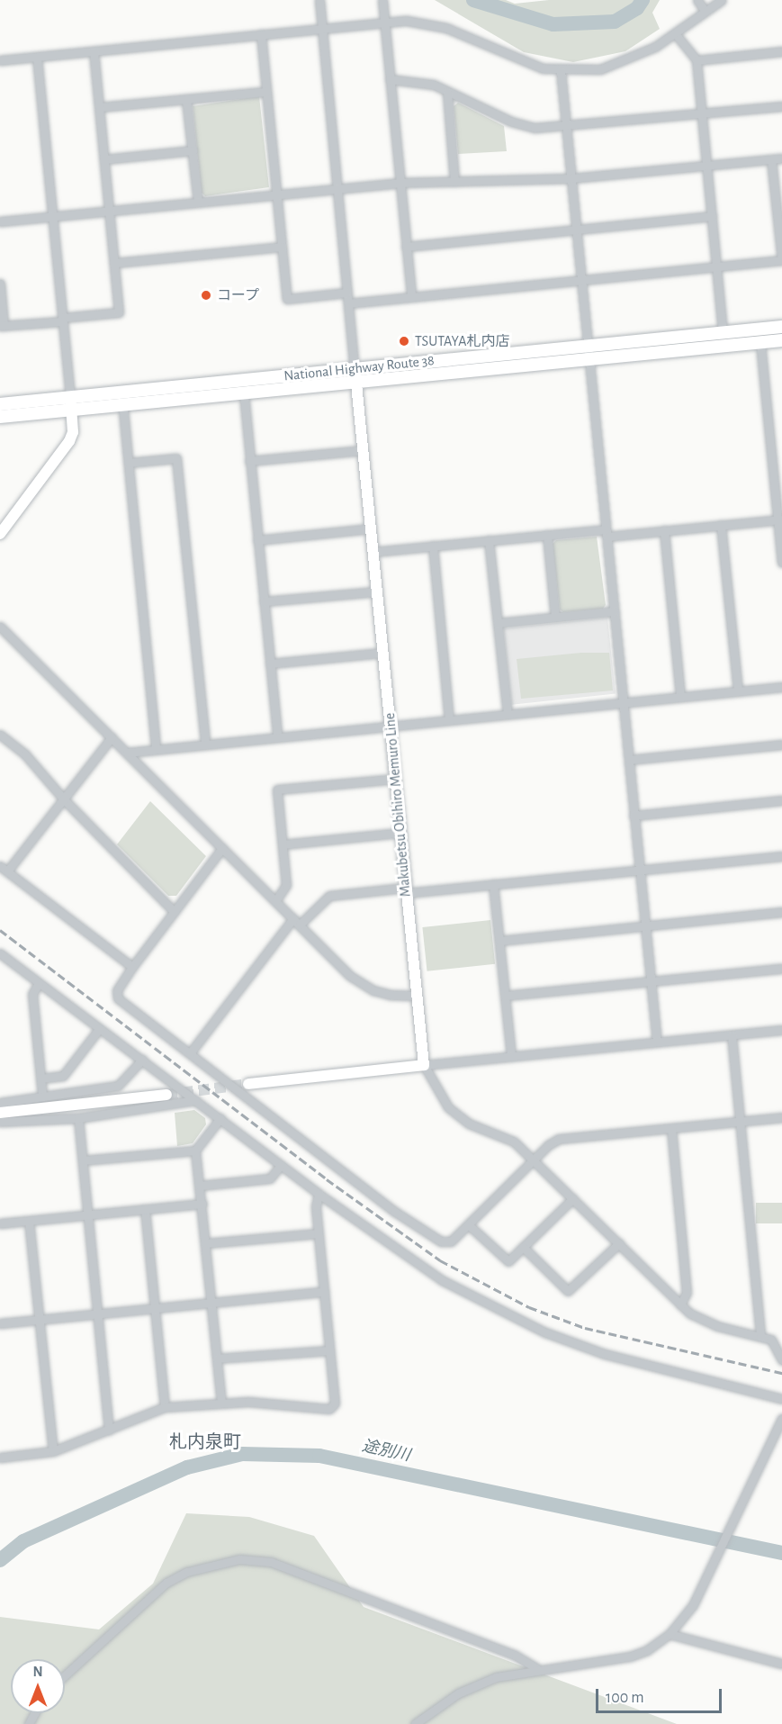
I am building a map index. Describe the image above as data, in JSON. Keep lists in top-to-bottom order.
{
  "streets": {
    "highway": ["National Highway Route 38"],
    "main road": ["Makubetsu Obihiro Memuro Line"]
  },
  "crossings": [
    ["National Highway Route 38", "Makubetsu Obihiro Memuro Line"]
  ],
  "districts": ["札内泉町"],
  "water": ["途別川"],
  "places": ["コープ", "TSUTAYA札内店"],
  "scale_bar": "100 m",
  "north": "top"
}
